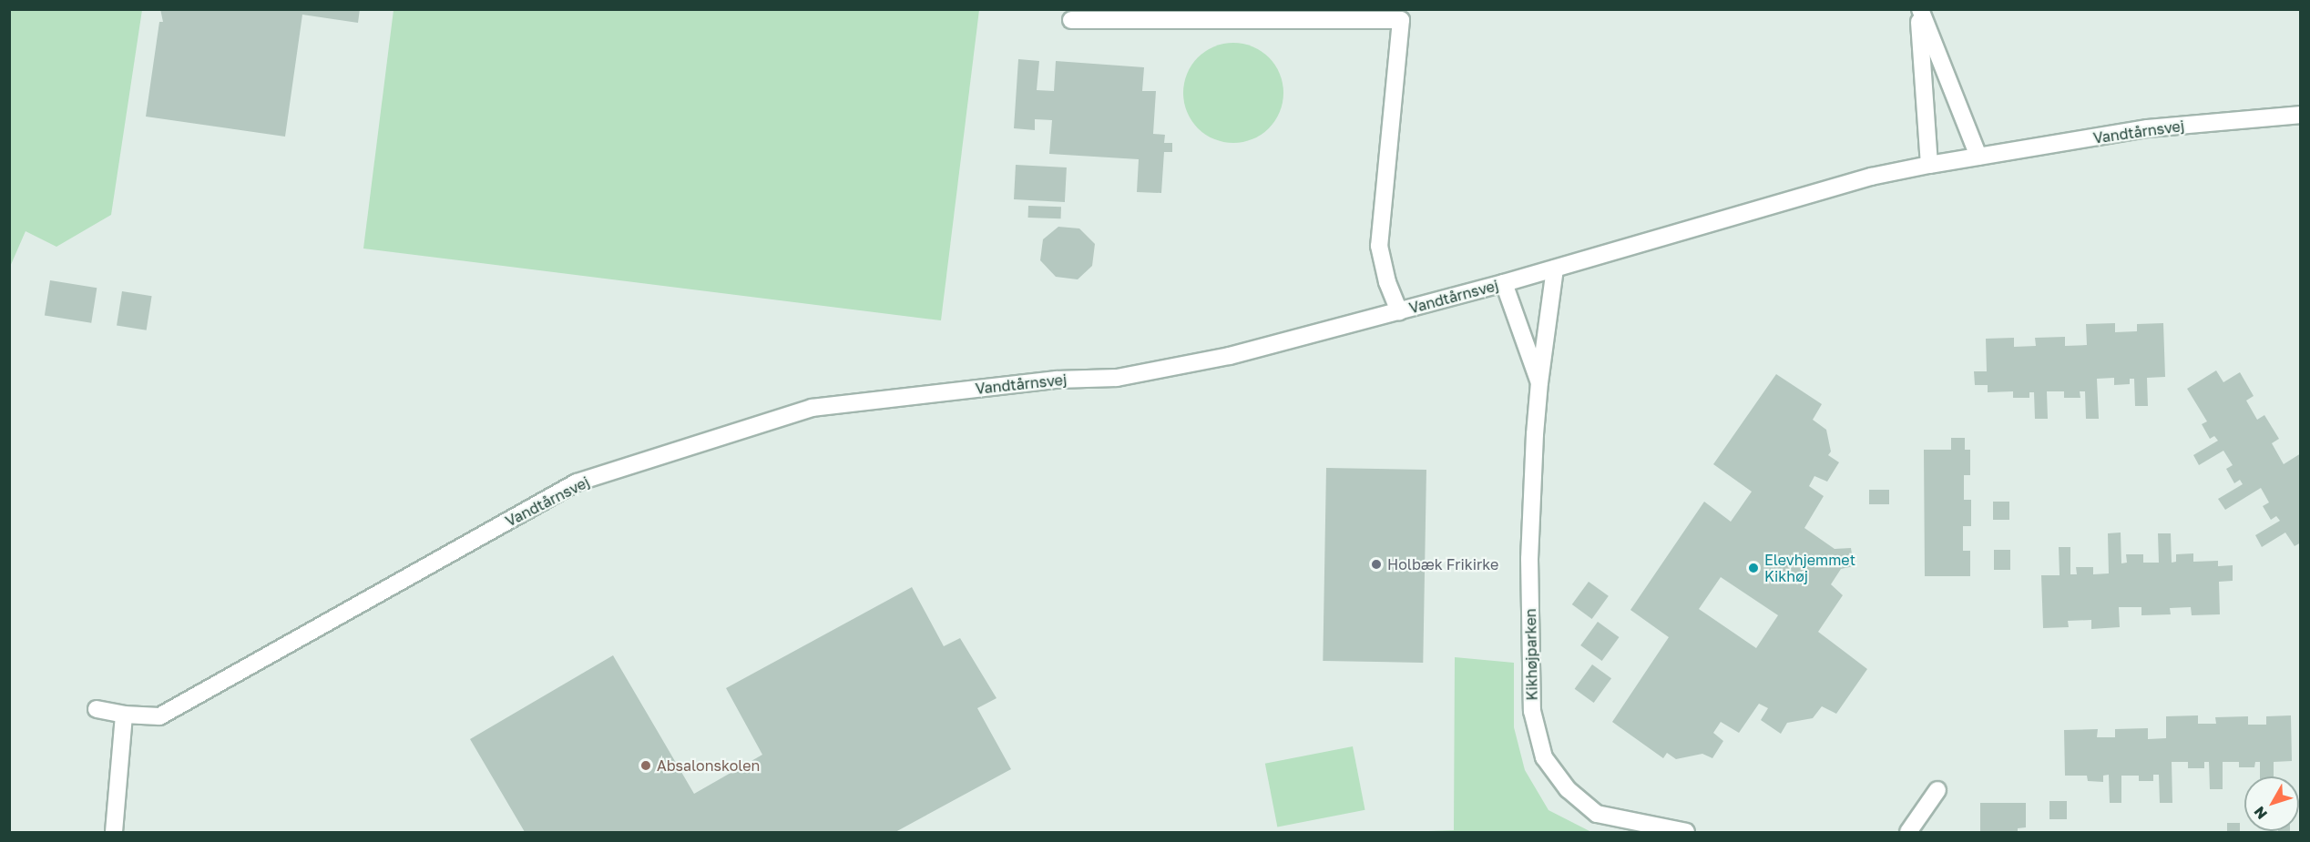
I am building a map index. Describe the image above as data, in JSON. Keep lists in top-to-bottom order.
{
  "streets": {
    "street": ["Vandtårnsvej", "Kikhøjparken"]
  },
  "crossings": [
    ["Vandtårnsvej", "Kikhøjparken"]
  ],
  "places": ["Holbæk Frikirke", "Elevhjemmet Kikhøj", "Absalonskolen"],
  "north": "bottom left"
}
